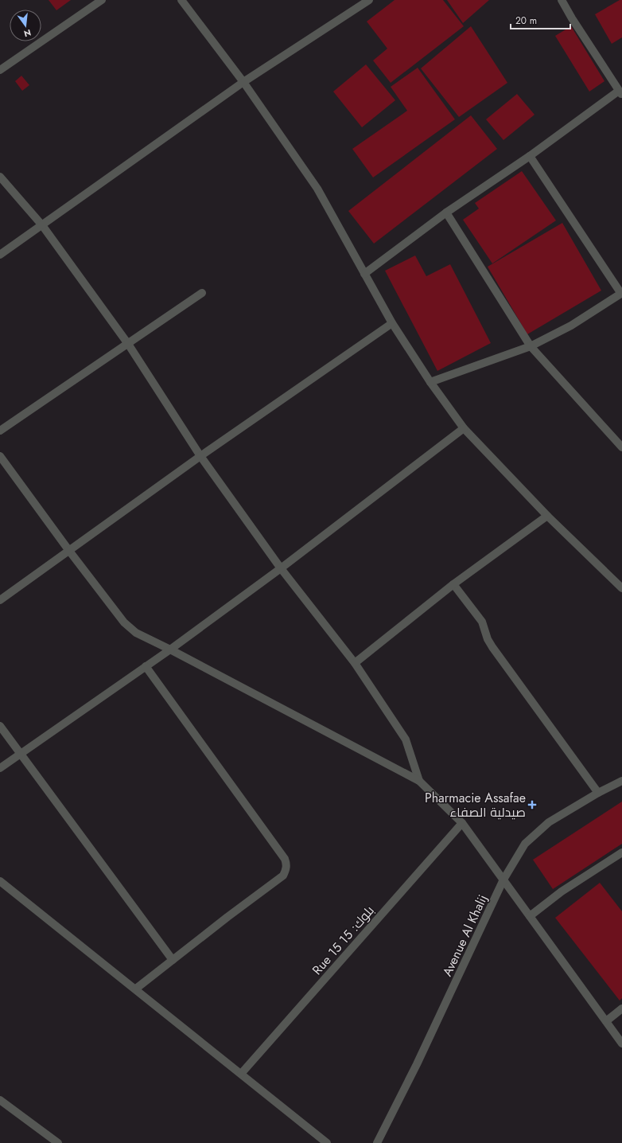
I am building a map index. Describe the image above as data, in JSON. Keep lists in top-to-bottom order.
{
  "streets": {
    "street": ["Avenue Al Khalij", "Rue 15 بلوك: 15"]
  },
  "places": {
    "health": ["Pharmacie Assafae صيدلية الصفاء"]
  },
  "scale_bar": "20 m",
  "north": "bottom"
}
